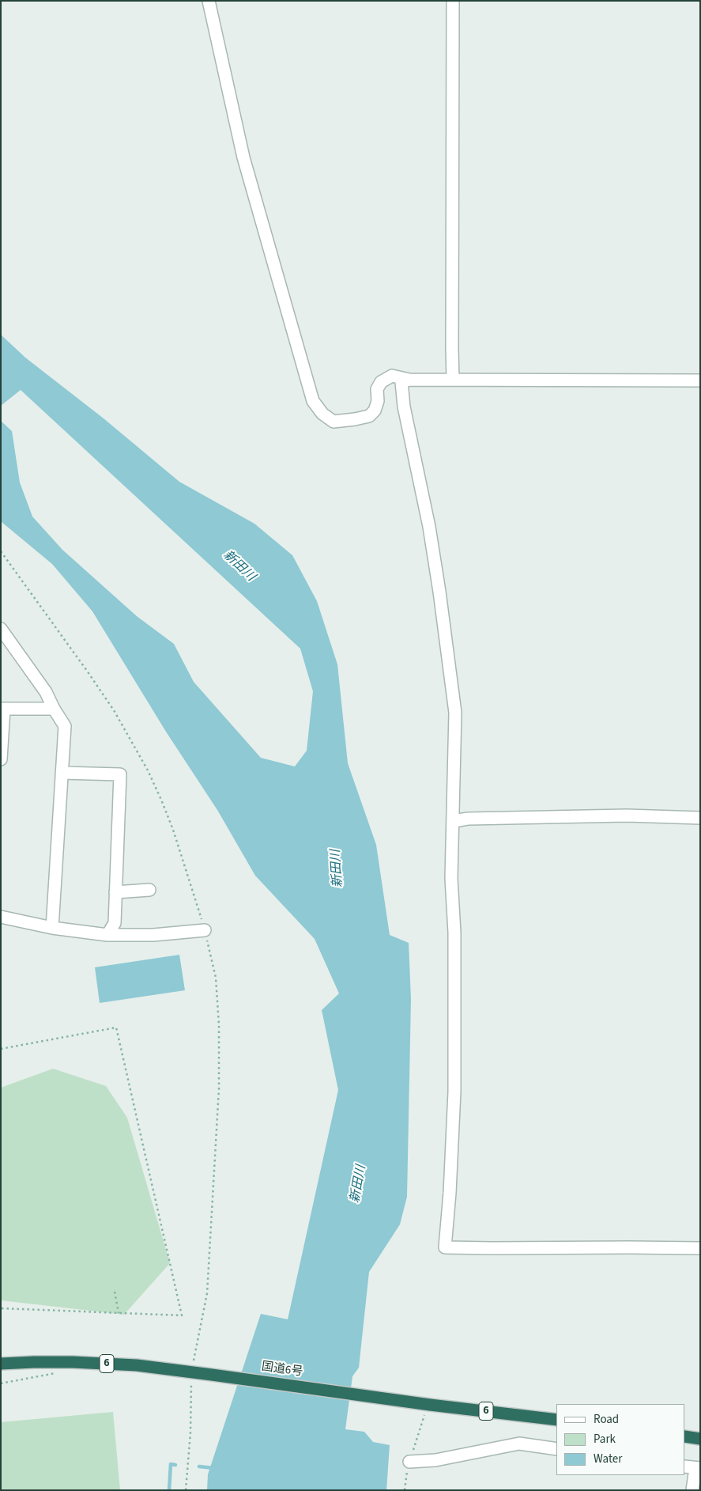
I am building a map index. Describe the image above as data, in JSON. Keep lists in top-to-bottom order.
{
  "streets": {
    "highway": ["6", "国道6号"]
  },
  "water": ["新田川"],
  "legend": ["Road", "Park", "Water"]
}
